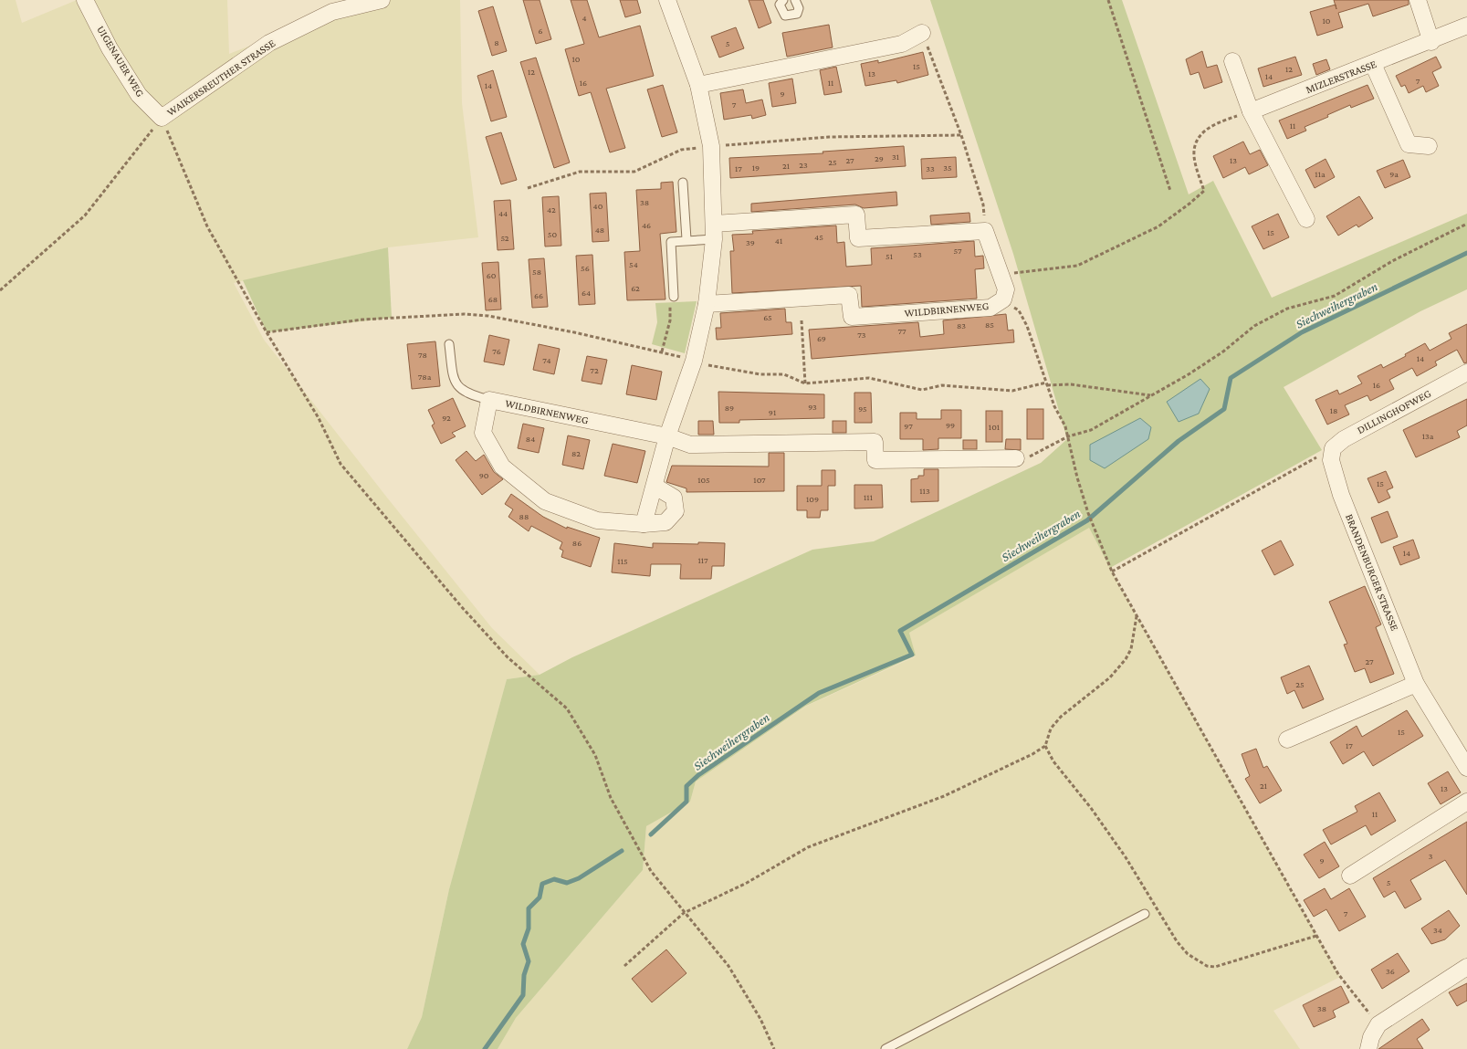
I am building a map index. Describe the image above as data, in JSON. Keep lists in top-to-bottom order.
{
  "streets": {
    "street": [
      "UIGENAUER WEG",
      "MIZLERSTRASSE",
      "WAIKERSREUTHER STRASSE",
      "WILDBIRNENWEG",
      "DILLINGHOFWEG",
      "BRANDENBURGER STRASSE"
    ]
  },
  "crossings": [
    ["UIGENAUER WEG", "WAIKERSREUTHER STRASSE"],
    ["DILLINGHOFWEG", "BRANDENBURGER STRASSE"]
  ],
  "water": ["Siechweihergraben"],
  "house_numbers": [
    "4",
    "10",
    "6",
    "8",
    "5",
    "10",
    "15",
    "12",
    "12",
    "13",
    "14",
    "7",
    "16",
    "11",
    "14",
    "9",
    "7",
    "11",
    "31",
    "29",
    "27",
    "13",
    "25",
    "23",
    "21",
    "19",
    "35",
    "17",
    "33",
    "11a",
    "9a",
    "38",
    "40",
    "42",
    "44",
    "46",
    "48",
    "15",
    "50",
    "45",
    "52",
    "41",
    "39",
    "57",
    "53",
    "51",
    "54",
    "56",
    "58",
    "60",
    "62",
    "64",
    "66",
    "68",
    "65",
    "85",
    "83",
    "77",
    "73",
    "69",
    "76",
    "78",
    "14",
    "74",
    "72",
    "78a",
    "16",
    "93",
    "89",
    "95",
    "18",
    "91",
    "92",
    "99",
    "97",
    "101",
    "13a",
    "84",
    "82",
    "90",
    "105",
    "107",
    "15",
    "113",
    "111",
    "109",
    "88",
    "86",
    "14",
    "117",
    "115",
    "27",
    "25",
    "15",
    "17",
    "21",
    "13",
    "11",
    "3",
    "9",
    "5",
    "7",
    "34",
    "36",
    "38"
  ]
}
